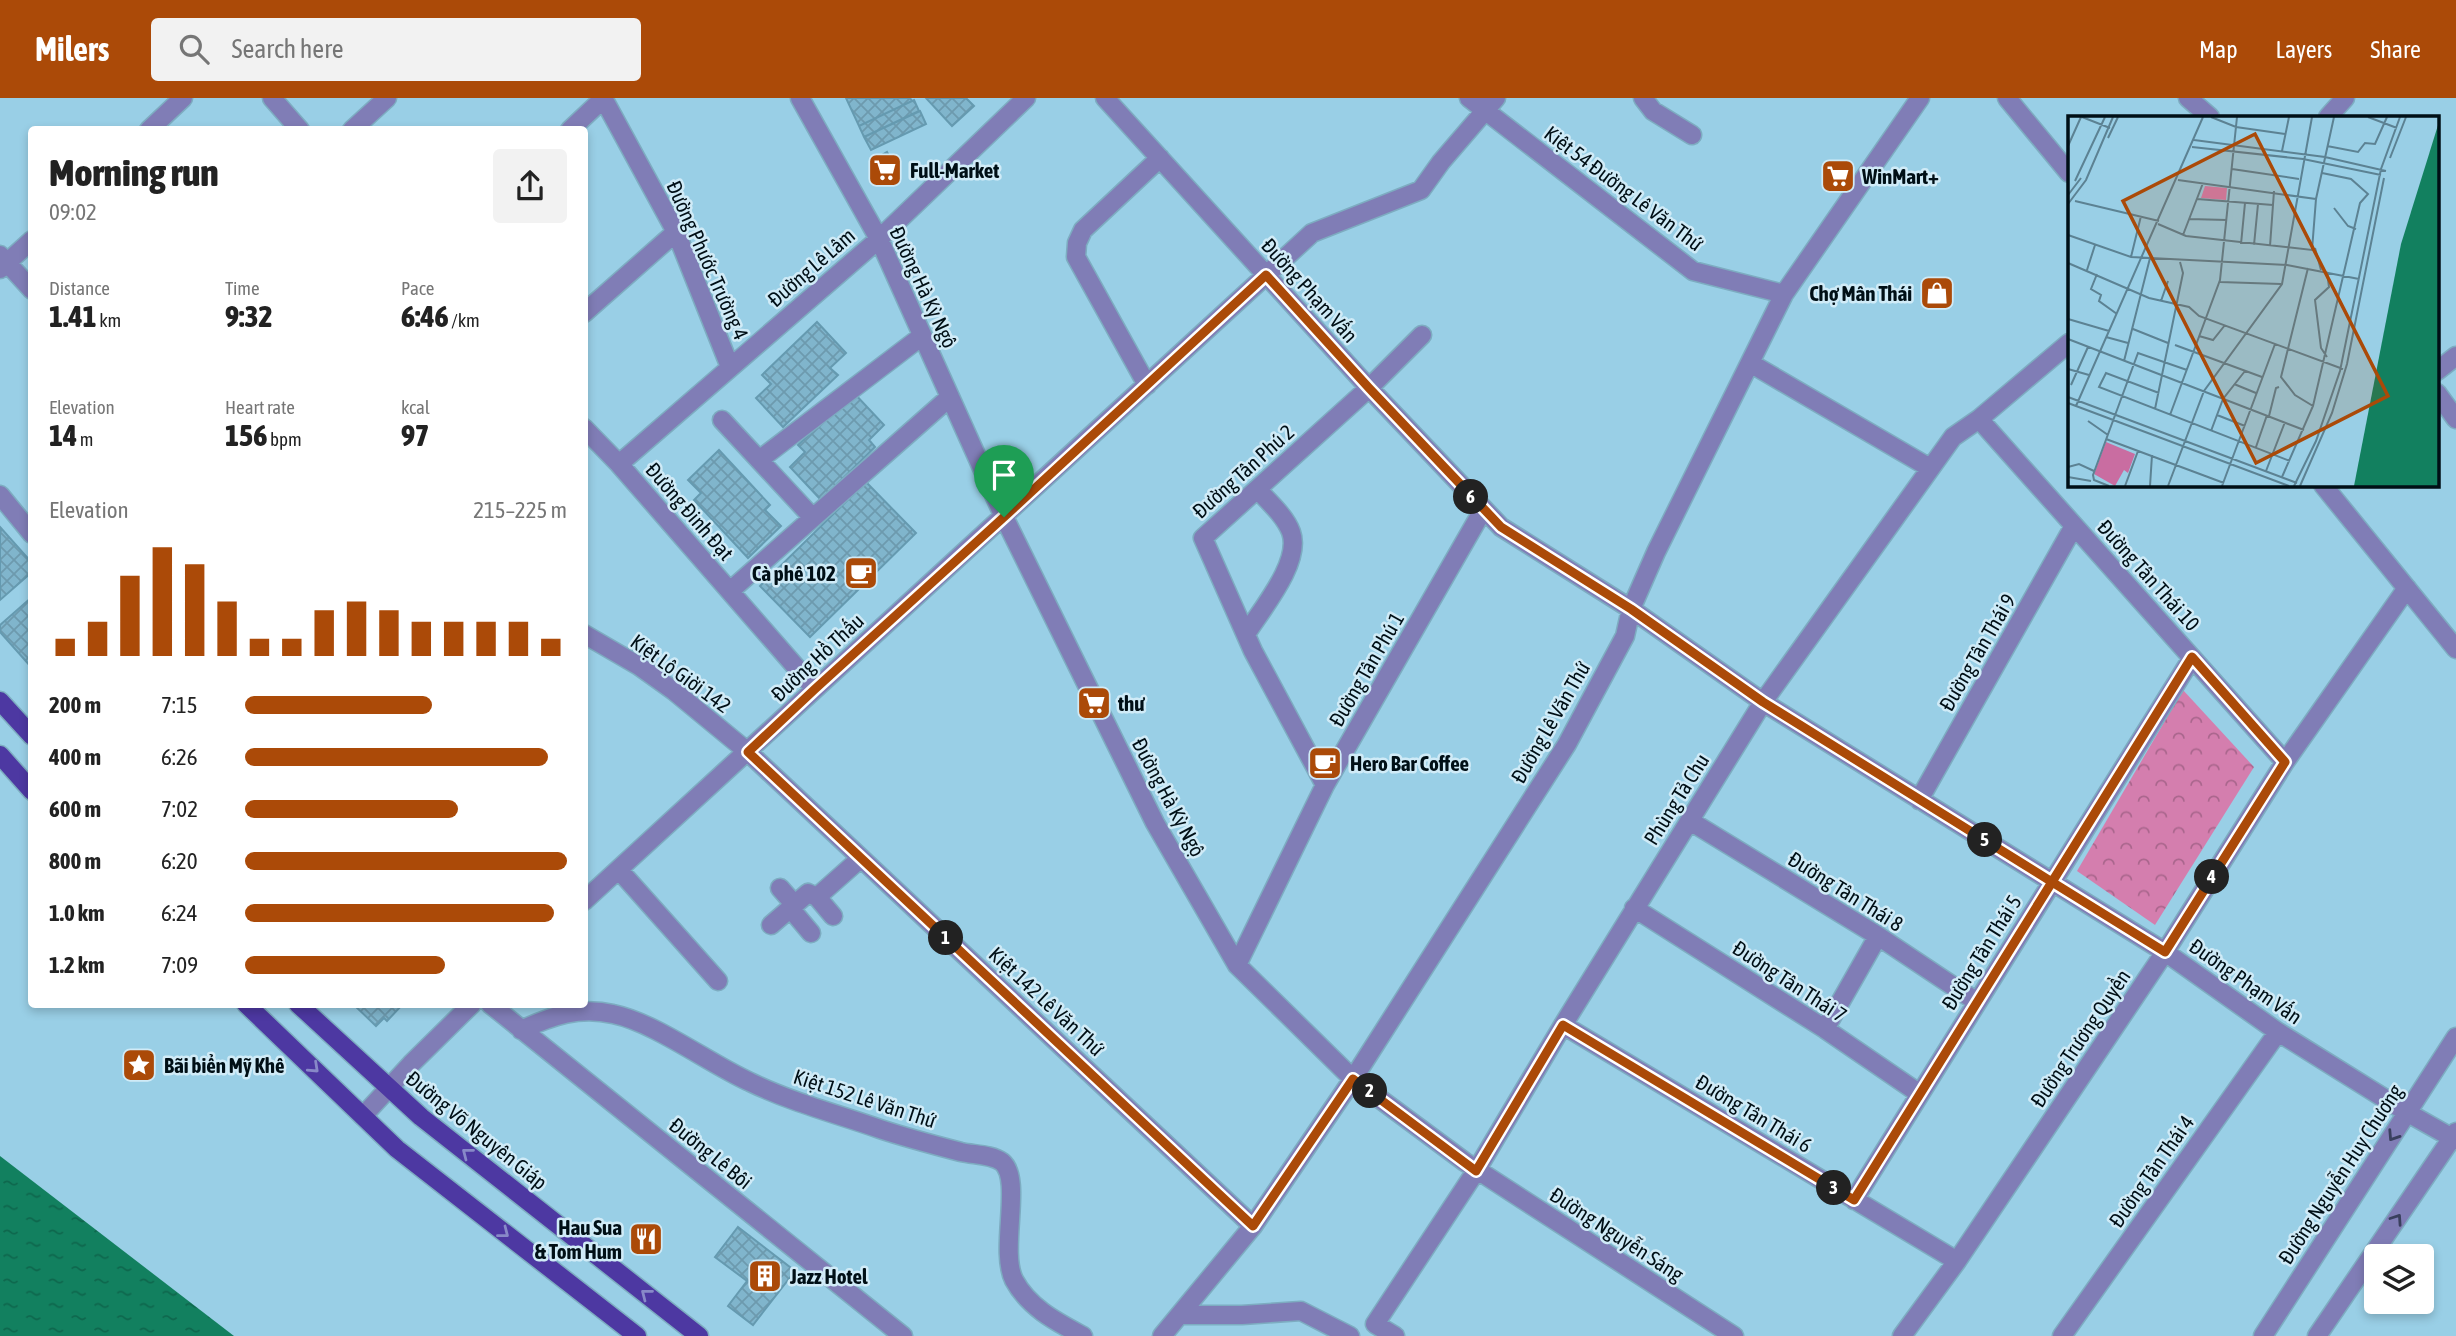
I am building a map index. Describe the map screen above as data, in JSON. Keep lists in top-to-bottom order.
{
  "streets": {
    "main road": ["Đường Võ Nguyên Giáp"],
    "street": [
      "Kiệt 54 Đường Lê Văn Thứ",
      "Đường Phước Trường 4",
      "Đường Lê Lâm",
      "Đường Hà Kỳ Ngộ",
      "Đường Phạm Vấn",
      "Đường Tân Phú 2",
      "Đường Đinh Đạt",
      "Đường Tân Thái 10",
      "Đường Tân Thái 9",
      "Đường Hồ Thấu",
      "Đường Tân Phú 1",
      "Kiệt Lộ Giời 142",
      "Đường Lê Văn Thứ",
      "Phùng Tả Chu",
      "Đường Tân Thái 8",
      "Đường Tân Thái 5",
      "Đường Tân Thái 7",
      "Kiệt 142 Lê Văn Thứ",
      "Đường Trương Quyền",
      "Kiệt 152 Lê Văn Thứ",
      "Đường Tân Thái 6",
      "Đường Lê Bôi",
      "Đường Tân Thái 4",
      "Đường Nguyễn Huy Chương",
      "Đường Nguyễn Sáng"
    ]
  },
  "crossings": [
    ["Kiệt 54 Đường Lê Văn Thứ", "Đường Hồ Thấu"],
    ["Kiệt 54 Đường Lê Văn Thứ", "Đường Lê Văn Thứ"],
    ["Đường Phước Trường 4", "Đường Lê Lâm"],
    ["Đường Lê Lâm", "Đường Hà Kỳ Ngộ"],
    ["Đường Lê Lâm", "Đường Đinh Đạt"],
    ["Đường Hà Kỳ Ngộ", "Đường Hồ Thấu"],
    ["Đường Hà Kỳ Ngộ", "Đường Tân Phú 1"],
    ["Đường Hà Kỳ Ngộ", "Đường Lê Văn Thứ"],
    ["Đường Hà Kỳ Ngộ", "Phùng Tả Chu"],
    ["Đường Hà Kỳ Ngộ", "Đường Nguyễn Sáng"],
    ["Đường Phạm Vấn", "Đường Tân Phú 2"],
    ["Đường Phạm Vấn", "Đường Tân Thái 9"],
    ["Đường Phạm Vấn", "Đường Hồ Thấu"],
    ["Đường Phạm Vấn", "Đường Tân Phú 1"],
    ["Đường Phạm Vấn", "Đường Lê Văn Thứ"],
    ["Đường Phạm Vấn", "Phùng Tả Chu"],
    ["Đường Phạm Vấn", "Đường Tân Thái 5"],
    ["Đường Phạm Vấn", "Đường Trương Quyền"],
    ["Đường Phạm Vấn", "Đường Tân Thái 4"],
    ["Đường Phạm Vấn", "Đường Nguyễn Huy Chương"],
    ["Đường Tân Phú 2", "Đường Tân Phú 1"],
    ["Đường Đinh Đạt", "Đường Hồ Thấu"],
    ["Đường Tân Thái 10", "Đường Tân Thái 9"],
    ["Đường Tân Thái 10", "Phùng Tả Chu"],
    ["Đường Tân Thái 10", "Đường Tân Thái 5"],
    ["Đường Tân Thái 10", "Đường Trương Quyền"],
    ["Đường Hồ Thấu", "Kiệt Lộ Giời 142"],
    ["Đường Hồ Thấu", "Kiệt 142 Lê Văn Thứ"],
    ["Kiệt Lộ Giời 142", "Kiệt 142 Lê Văn Thứ"],
    ["Đường Lê Văn Thứ", "Kiệt 142 Lê Văn Thứ"],
    ["Phùng Tả Chu", "Đường Tân Thái 8"],
    ["Phùng Tả Chu", "Đường Tân Thái 7"],
    ["Phùng Tả Chu", "Đường Tân Thái 6"],
    ["Phùng Tả Chu", "Đường Nguyễn Sáng"],
    ["Đường Tân Thái 8", "Đường Tân Thái 5"],
    ["Đường Tân Thái 5", "Đường Tân Thái 7"],
    ["Đường Tân Thái 5", "Đường Tân Thái 6"],
    ["Đường Trương Quyền", "Đường Tân Thái 6"],
    ["Kiệt 152 Lê Văn Thứ", "Đường Lê Bôi"]
  ],
  "places": {
    "supermarket": ["Full-Market", "WinMart+", "thư"],
    "shop": ["Chợ Mân Thái"],
    "cafe": ["Cà phê 102", "Hero Bar Coffee"],
    "place": ["Bãi biển Mỹ Khê"],
    "restaurant": ["Hau Sua & Tom Hum"],
    "building": ["Jazz Hotel"]
  },
  "page": {
    "header": "Milers",
    "search": "Search here",
    "nav": ["Map", "Layers", "Share"],
    "heading": ["Morning run", "09:02"],
    "stats": [
      ["Distance", "1.41 km"],
      ["Time", "9:32"],
      ["Pace", "6:46 /km"],
      ["Elevation", "14 m"],
      ["Heart rate", "156 bpm"],
      ["kcal", "97"]
    ],
    "pins": [
      "6",
      "5",
      "4",
      "1",
      "2",
      "3"
    ],
    "chart": ["Elevation", "215–225 m"],
    "list": [
      {
        "name": "200 m",
        "note": "7:15"
      },
      {
        "name": "400 m",
        "note": "6:26"
      },
      {
        "name": "600 m",
        "note": "7:02"
      },
      {
        "name": "800 m",
        "note": "6:20"
      },
      {
        "name": "1.0 km",
        "note": "6:24"
      },
      {
        "name": "1.2 km",
        "note": "7:09"
      }
    ]
  }
}
